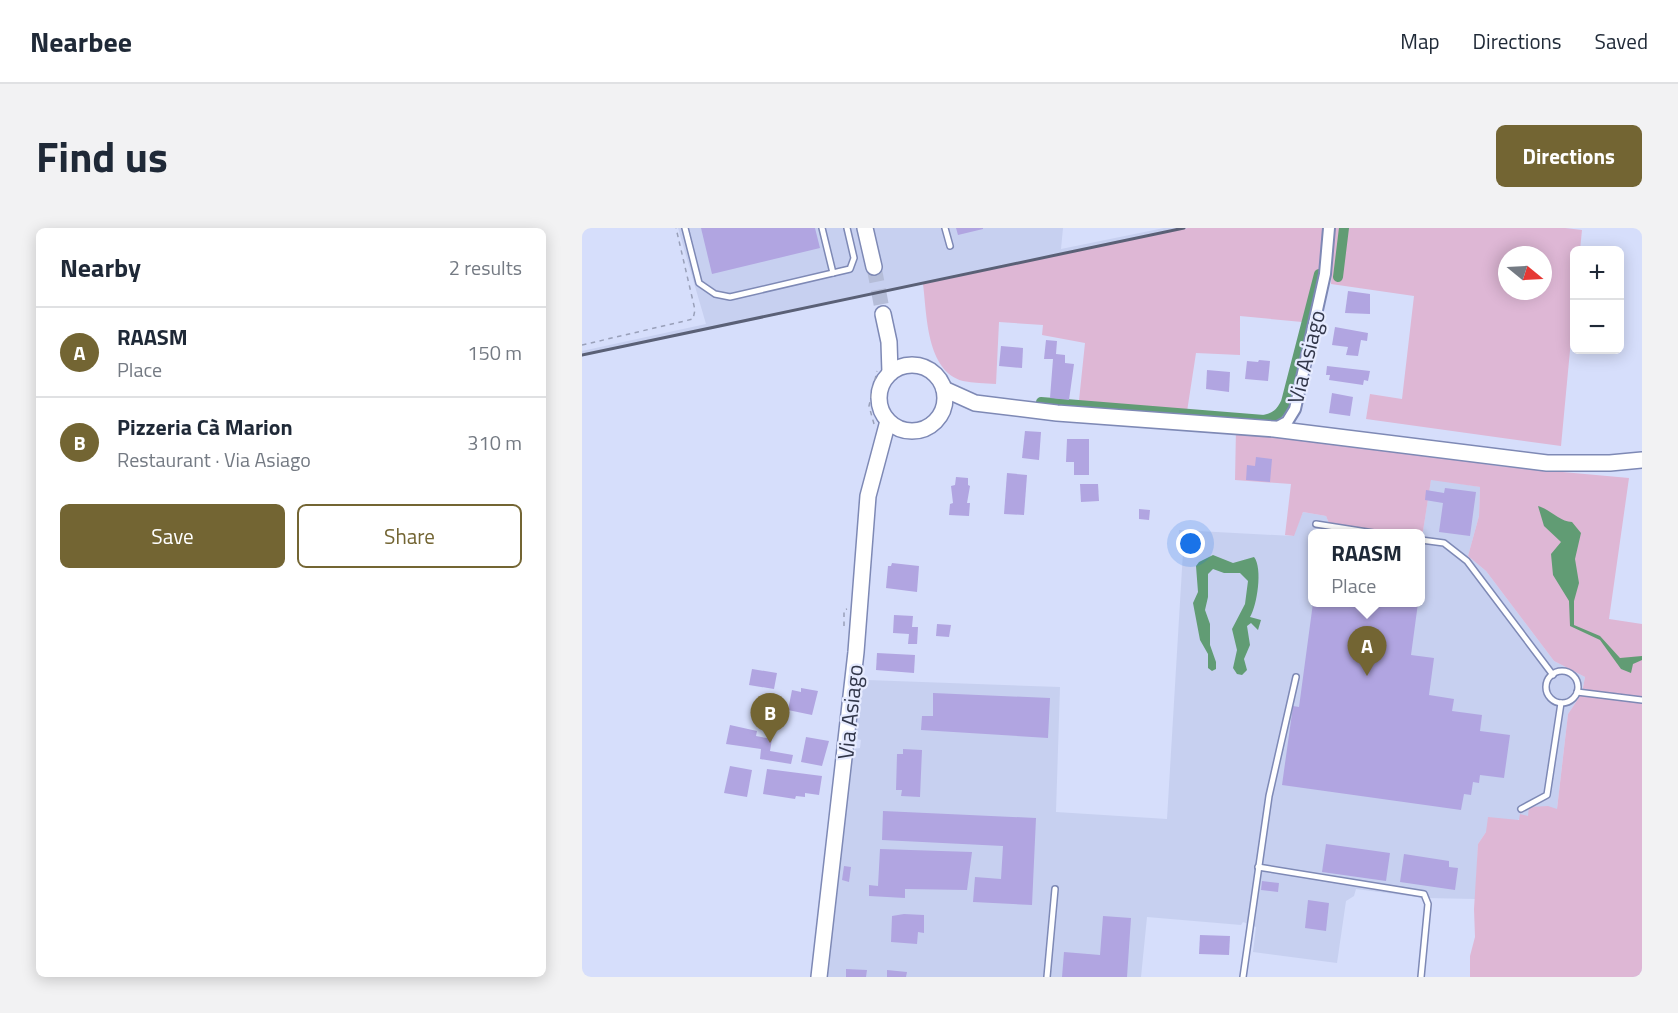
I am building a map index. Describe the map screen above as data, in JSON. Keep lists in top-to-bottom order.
{
  "streets": {
    "main road": ["Via Asiago"]
  },
  "north": "right",
  "page": {
    "header": "Nearbee",
    "nav": ["Map", "Directions", "Saved"],
    "title": "Find us",
    "buttons": [
      "Directions",
      ["Save", "Share"]
    ],
    "heading": ["Nearby", "2 results"],
    "map_buttons": ["+", "−"],
    "list": [
      {
        "mark": "A",
        "name": "RAASM",
        "note": "Place",
        "value": "150 m"
      },
      {
        "mark": "B",
        "name": "Pizzeria Cà Marion",
        "note": "Restaurant · Via Asiago",
        "value": "310 m"
      }
    ],
    "popup": ["RAASM", "Place"],
    "pins": ["A", "B"]
  }
}
